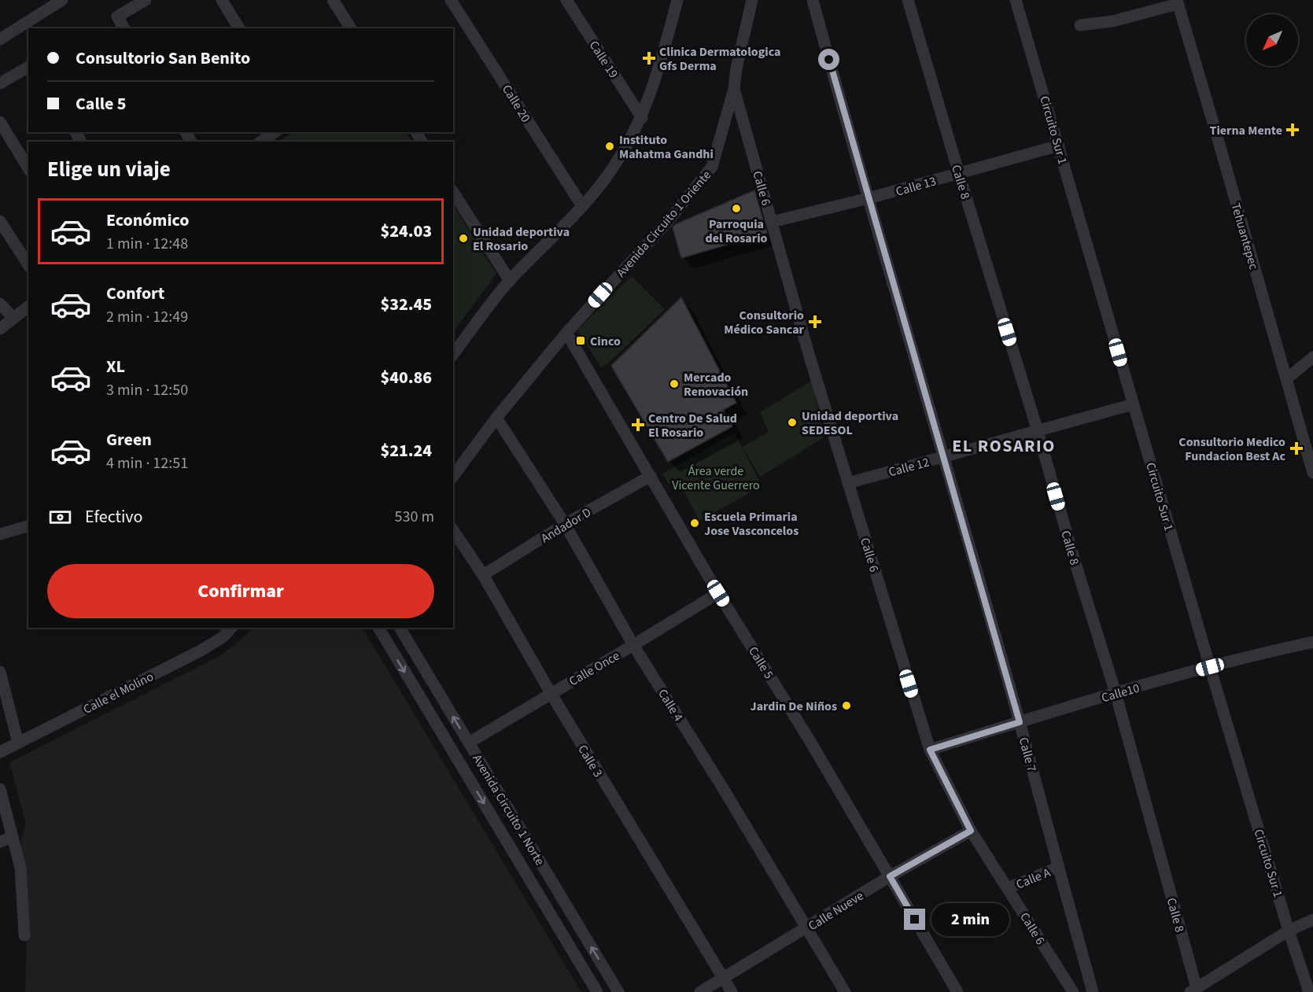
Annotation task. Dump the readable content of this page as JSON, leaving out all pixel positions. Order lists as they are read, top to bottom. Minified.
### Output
{"streets":{"street":["Calle 19","Calle 20","Circuito Sur 1","Calle 8","Calle 13","Calle 6","Avenida Circuito 1 Oriente","Tehuantepec","Calle 12","Andador D","Calle 5","Calle Once","Calle el Molino","Calle10","Calle 4","Calle 7","Calle 3","Avenida Circuito 1 Norte","Calle A","Calle Nueve"]},"crossings":[["Circuito Sur 1","Calle 13"],["Circuito Sur 1","Calle 12"],["Circuito Sur 1","Calle10"],["Calle 8","Calle 13"],["Calle 8","Calle 12"],["Calle 8","Calle10"],["Calle 13","Calle 6"],["Calle 13","Calle 7"],["Calle 6","Avenida Circuito 1 Oriente"],["Calle 6","Calle 12"],["Calle 6","Calle10"],["Calle 6","Calle A"],["Calle 6","Calle Nueve"],["Avenida Circuito 1 Oriente","Calle 5"],["Avenida Circuito 1 Oriente","Calle 4"],["Calle 12","Calle 7"],["Andador D","Calle 5"],["Andador D","Calle 4"],["Andador D","Calle 3"],["Calle 5","Calle Once"],["Calle 5","Calle Nueve"],["Calle Once","Calle 4"],["Calle Once","Calle 3"],["Calle Once","Avenida Circuito 1 Norte"],["Calle10","Calle 7"],["Calle 4","Calle Nueve"],["Calle 7","Calle A"],["Calle 3","Calle Nueve"]],"districts":["EL ROSARIO"],"parks":["Área verde Vicente Guerrero"],"places":{"health":["Clinica Dermatologica Gfs Derma","Tierna Mente","Consultorio Médico Sancar","Centro De Salud El Rosario","Consultorio Medico Fundacion Best Ac"],"other":["Instituto Mahatma Gandhi","Parroquia del Rosario","Unidad deportiva El Rosario","Mercado Renovación","Unidad deportiva SEDESOL","Escuela Primaria Jose Vasconcelos","Jardin De Niños"],"transit":["Cinco"]},"north":"bottom left","page":{"banner":["Consultorio San Benito","Calle 5"],"heading":"Elige un viaje","list":[{"name":"Económico","note":"1 min · 12:48","value":"$24.03"},{"name":"Confort","note":"2 min · 12:49","value":"$32.45"},{"name":"XL","note":"3 min · 12:50","value":"$40.86"},{"name":"Green","note":"4 min · 12:51","value":"$21.24"}],"pay":["Efectivo","530 m"],"buttons":"Confirmar","bubble":"2 min"}}
